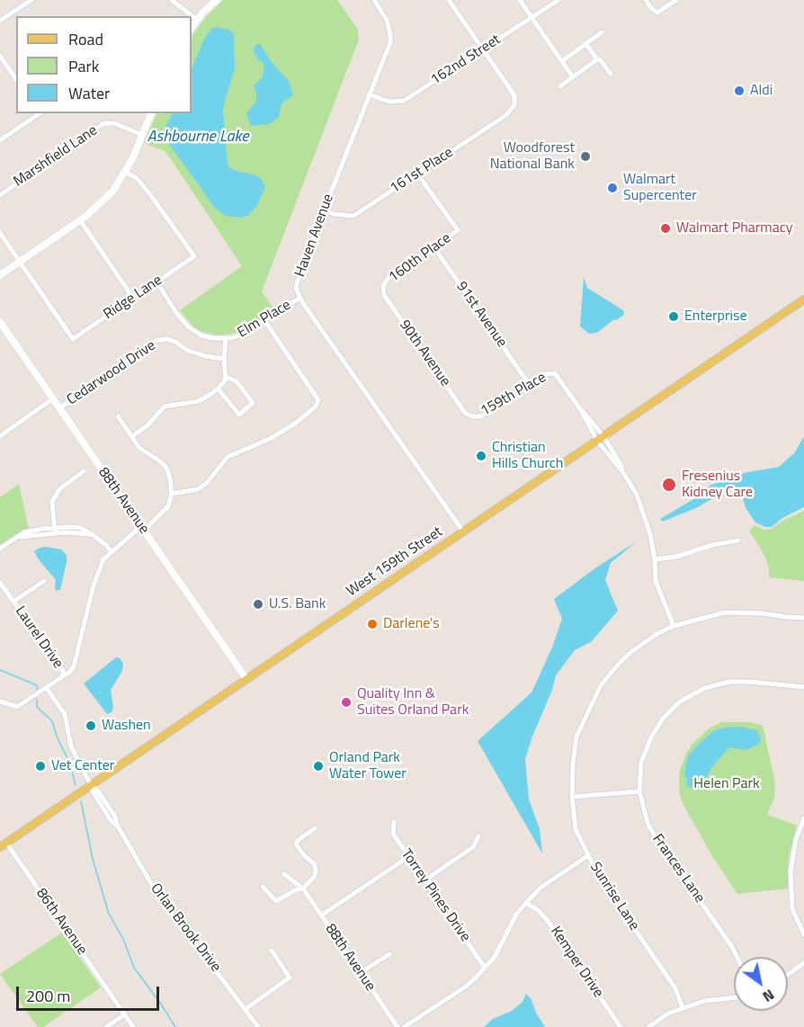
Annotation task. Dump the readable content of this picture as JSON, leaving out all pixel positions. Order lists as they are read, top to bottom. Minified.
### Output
{"streets":{"main road":["West 159th Street"],"street":["162nd Street","Marshfield Lane","161st Place","Haven Avenue","160th Place","Ridge Lane","91st Avenue","Elm Place","90th Avenue","Cedarwood Drive","159th Place","88th Avenue","Laurel Drive","Frances Lane","Torrey Pines Drive","Sunrise Lane","86th Avenue","Orlan Brook Drive","Kemper Drive"]},"crossings":[["162nd Street","161st Place"],["162nd Street","Haven Avenue"],["161st Place","Haven Avenue"],["161st Place","160th Place"],["Haven Avenue","Elm Place"],["Haven Avenue","West 159th Street"],["160th Place","91st Avenue"],["160th Place","90th Avenue"],["Ridge Lane","Elm Place"],["91st Avenue","159th Place"],["90th Avenue","159th Place"],["Cedarwood Drive","88th Avenue"],["159th Place","West 159th Street"],["88th Avenue","West 159th Street"],["West 159th Street","86th Avenue"],["West 159th Street","Orlan Brook Drive"],["Laurel Drive","Orlan Brook Drive"]],"water":["Ashbourne Lake"],"parks":["Helen Park"],"places":["Aldi","Woodforest National Bank","Walmart Supercenter","Walmart Pharmacy","Enterprise","Christian Hills Church","Fresenius Kidney Care","U.S. Bank","Darlene's","Quality Inn & Suites Orland Park","Washen","Vet Center","Orland Park Water Tower"],"legend":["Road","Park","Water"],"scale_bar":"200 m","north":"bottom right"}
